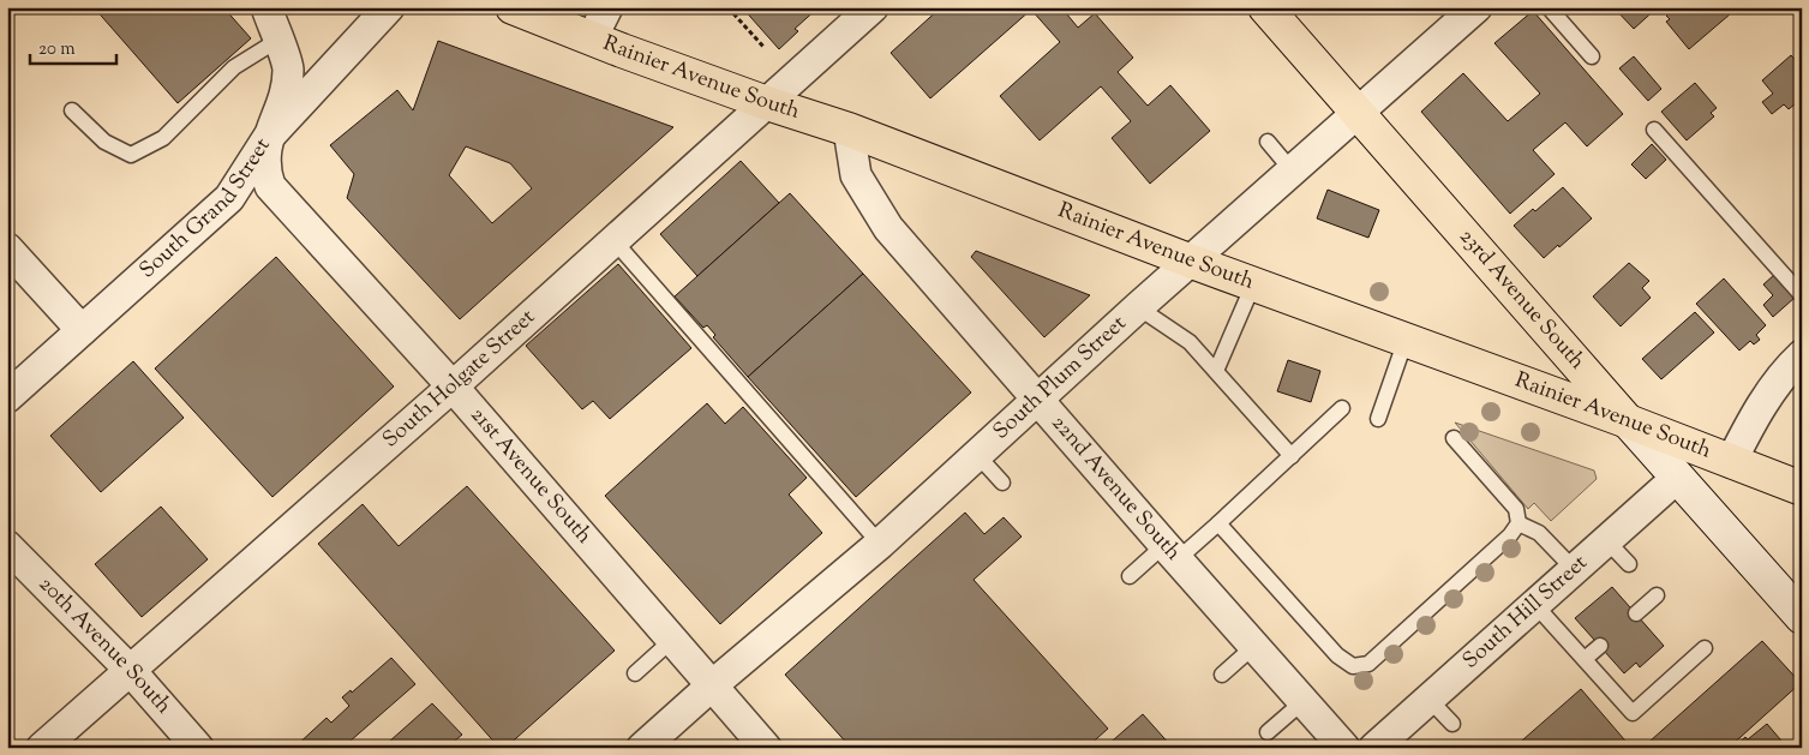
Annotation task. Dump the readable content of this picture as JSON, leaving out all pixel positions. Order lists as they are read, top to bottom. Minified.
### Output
{"streets":{"main road":["Rainier Avenue South","23rd Avenue South"],"street":["South Grand Street","South Plum Street","South Holgate Street","21st Avenue South","22nd Avenue South","South Hill Street","20th Avenue South"]},"crossings":[["Rainier Avenue South","23rd Avenue South"],["Rainier Avenue South","South Plum Street"],["Rainier Avenue South","South Holgate Street"],["Rainier Avenue South","22nd Avenue South"],["South Grand Street","21st Avenue South"],["23rd Avenue South","South Plum Street"],["23rd Avenue South","South Hill Street"],["South Plum Street","21st Avenue South"],["South Plum Street","22nd Avenue South"],["South Holgate Street","21st Avenue South"],["South Holgate Street","20th Avenue South"]],"scale_bar":"20 m"}
